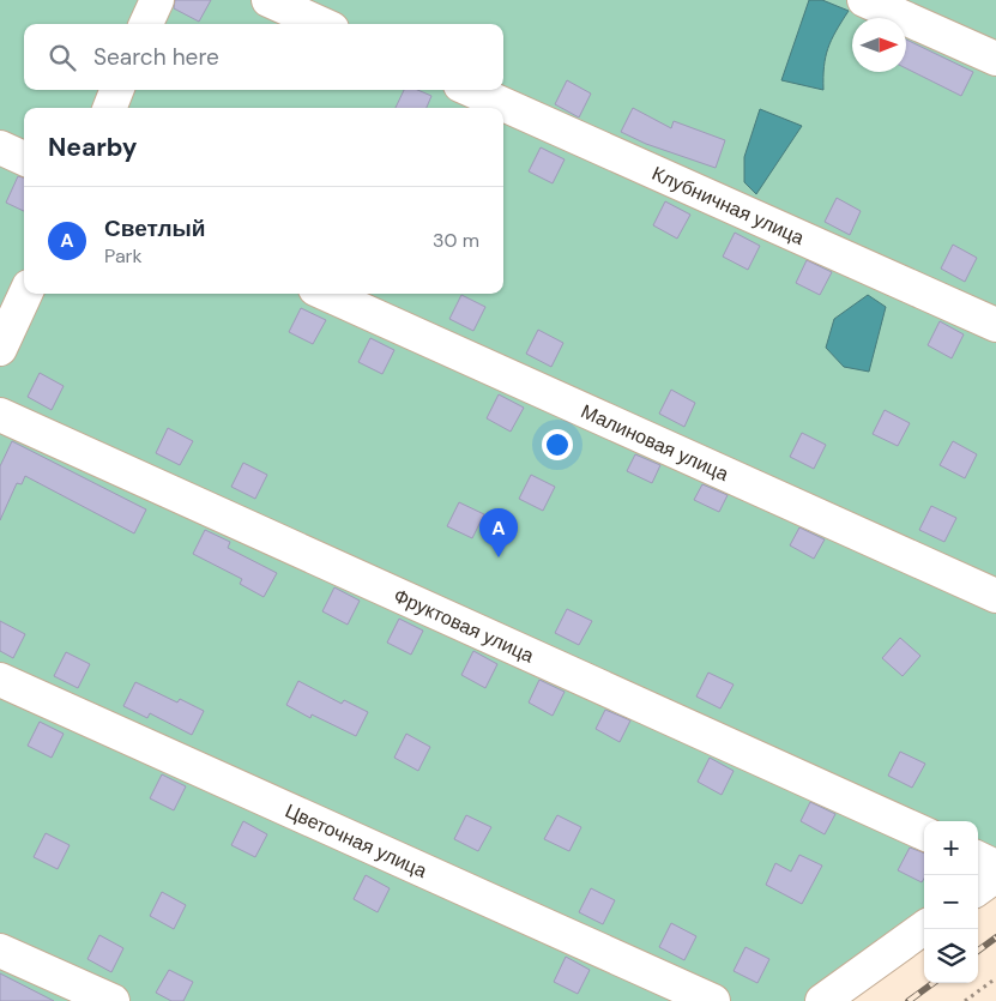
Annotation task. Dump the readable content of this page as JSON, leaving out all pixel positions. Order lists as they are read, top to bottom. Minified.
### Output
{"streets":{"street":["Клубничная улица","Малиновая улица","Фруктовая улица","Цветочная улица"]},"north":"right","page":{"search":"Search here","heading":"Nearby","list":[{"mark":"A","name":"Светлый","note":"Park","value":"30 m"}],"pins":"A","map_buttons":["+","−"]}}
